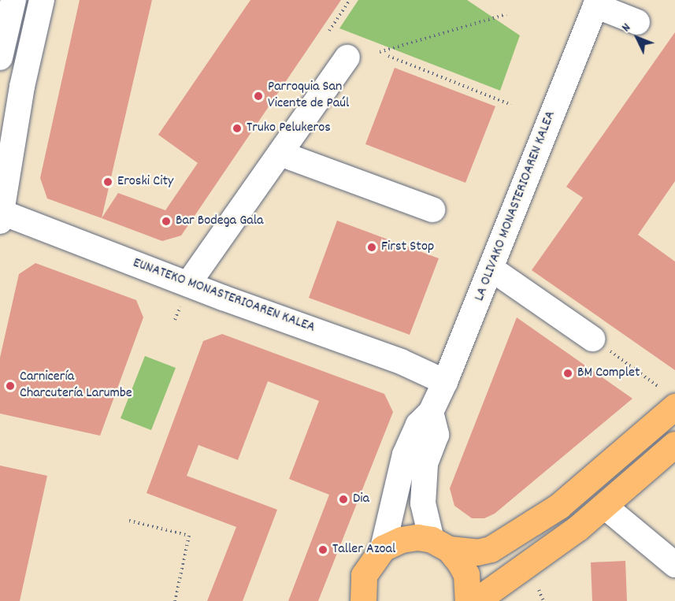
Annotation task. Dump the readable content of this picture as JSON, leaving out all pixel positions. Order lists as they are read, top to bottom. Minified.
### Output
{"streets":{"street":["LA OLIVAKO MONASTERIOAREN KALEA","EUNATEKO MONASTERIOAREN KALEA"]},"crossings":[["LA OLIVAKO MONASTERIOAREN KALEA","EUNATEKO MONASTERIOAREN KALEA"]],"places":["Parroquia San Vicente de Paúl","Truko Pelukeros","Eroski City","Bar Bodega Gala","First Stop","BM Complet","Carnicería Charcutería Larumbe","Dia","Taller Azoal"],"north":"top left"}
